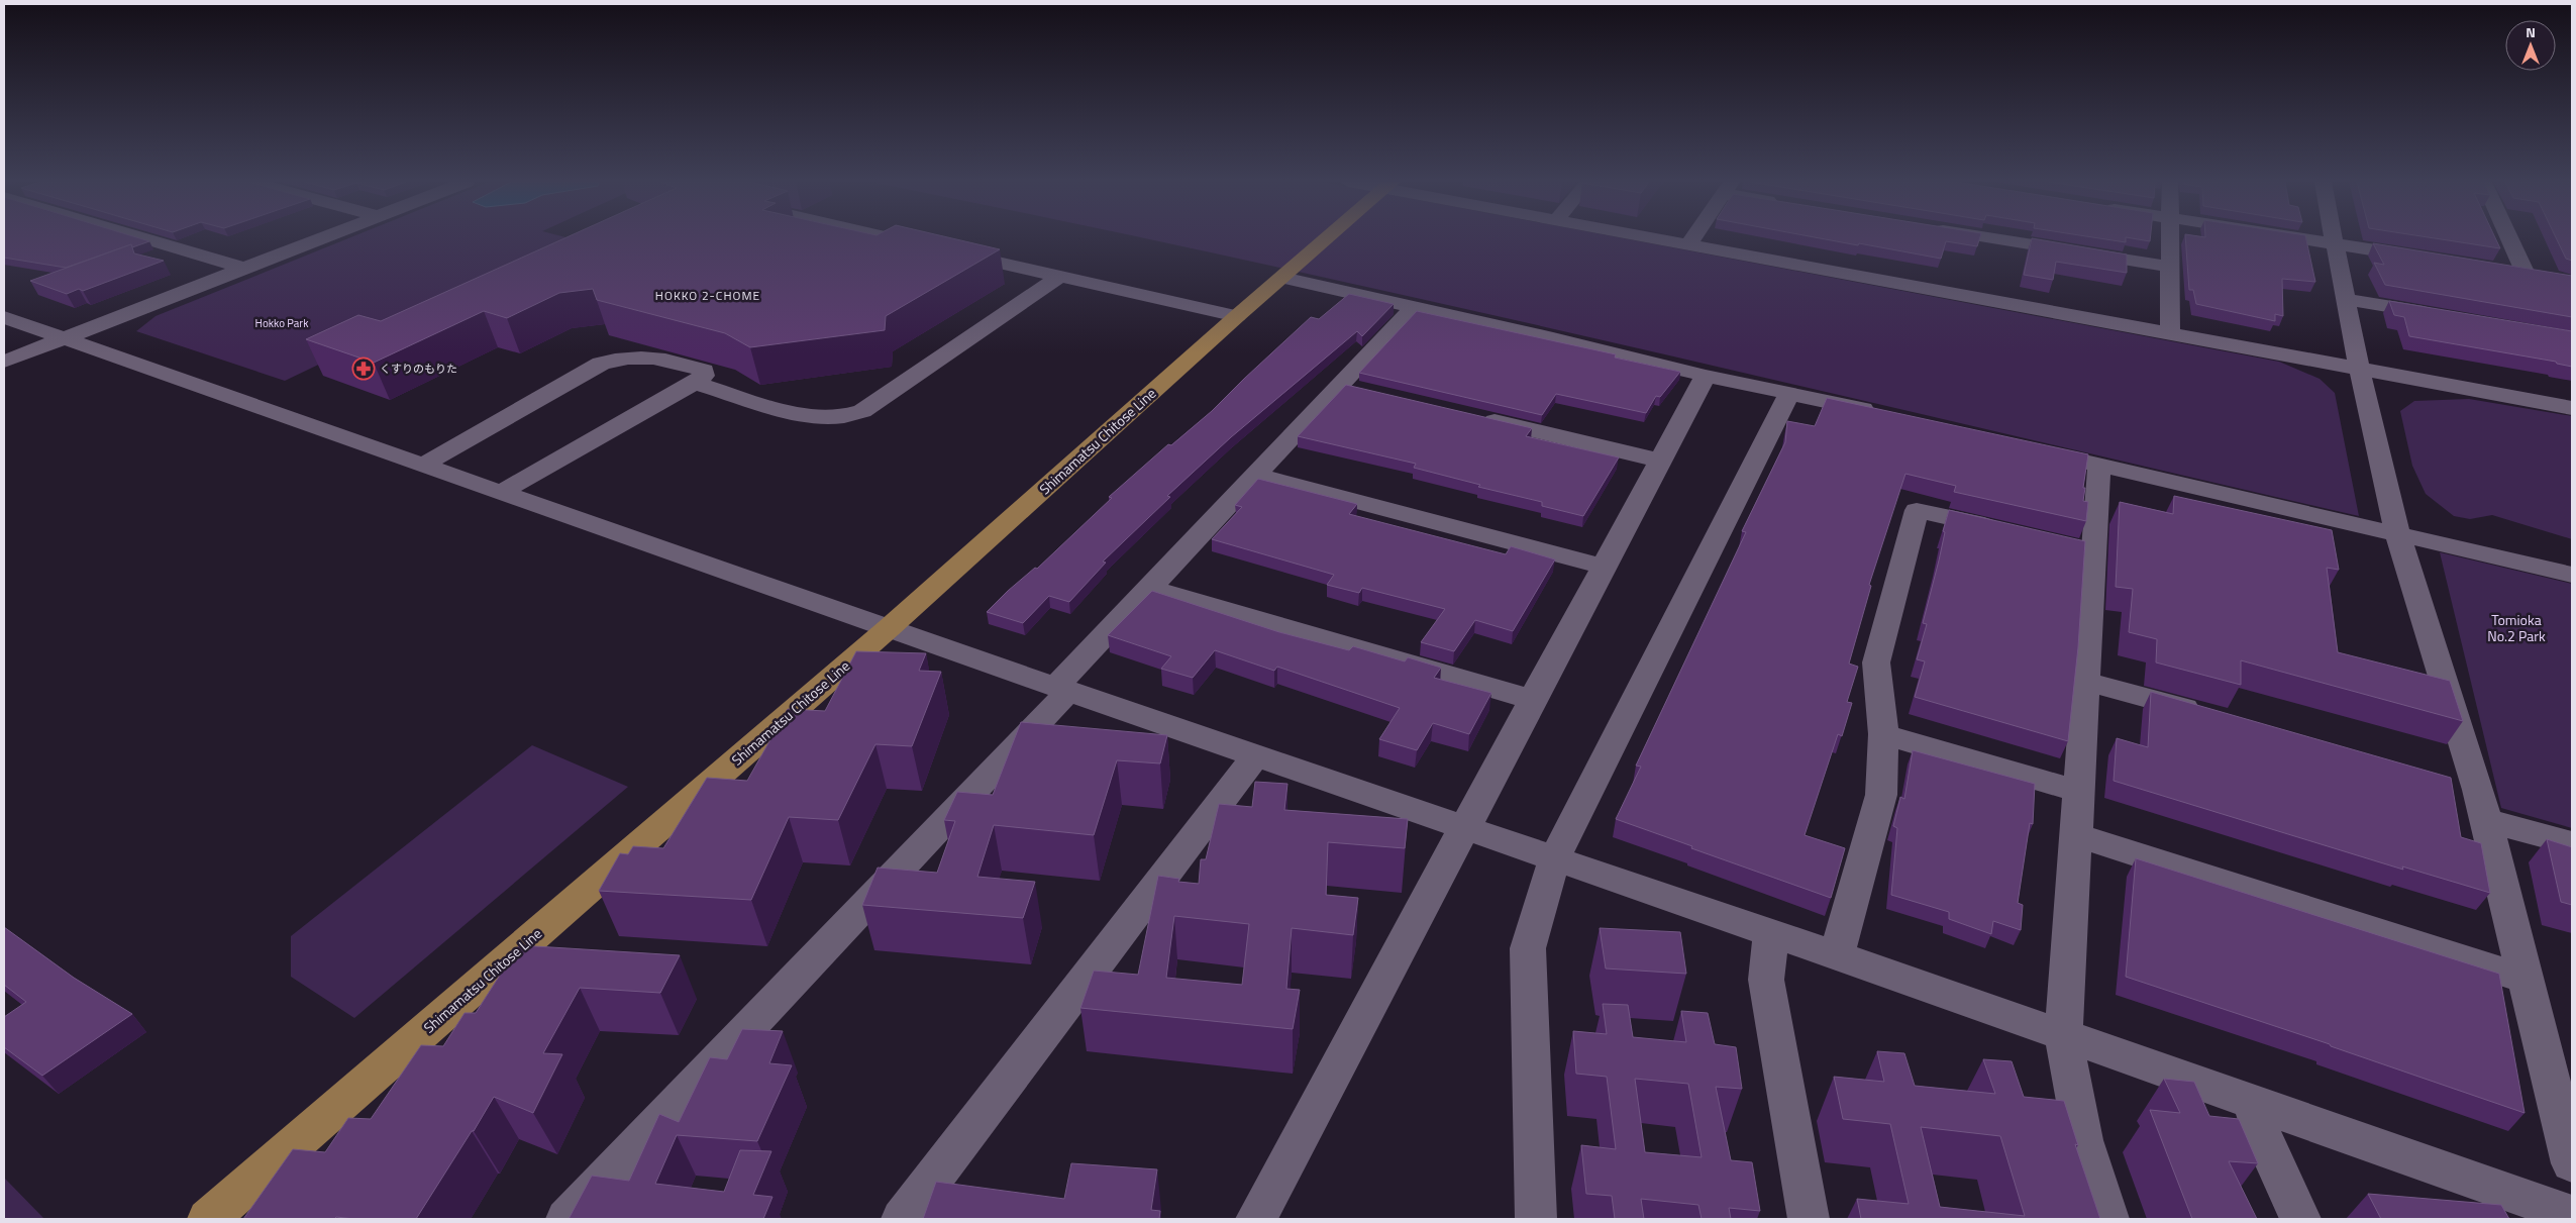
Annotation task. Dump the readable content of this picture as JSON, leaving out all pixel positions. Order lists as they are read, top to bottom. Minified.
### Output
{"streets":{"main road":["Shimamatsu Chitose Line"]},"districts":["HOKKO 2-CHOME"],"parks":["Hokko Park","Tomioka No.2 Park"],"places":{"pharmacy":["くすりのもりた"]},"north":"top"}
